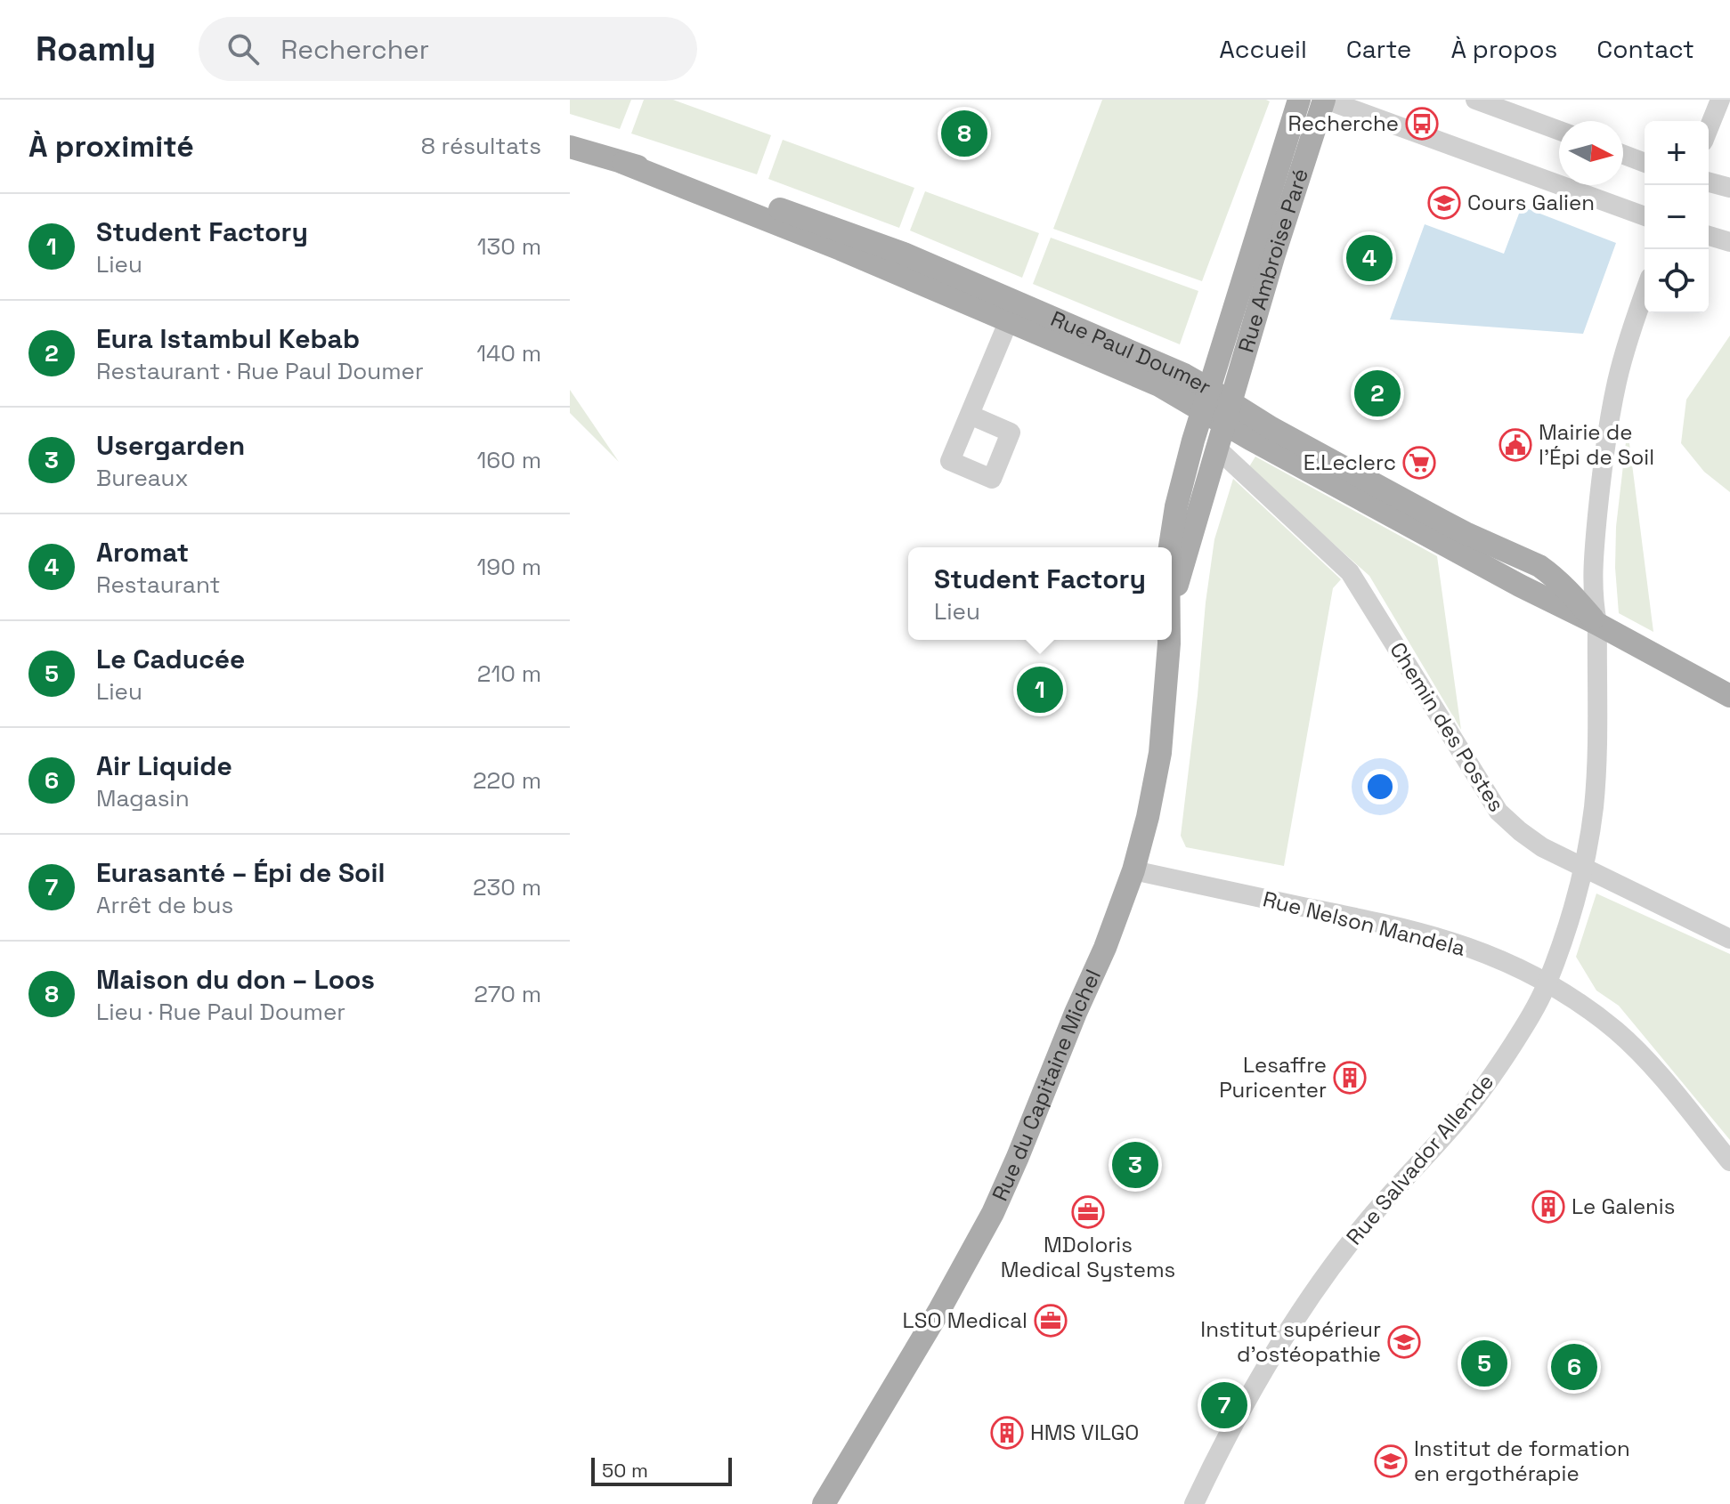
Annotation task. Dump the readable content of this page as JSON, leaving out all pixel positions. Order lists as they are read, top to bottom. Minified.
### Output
{"streets":{"main road":["Rue Ambroise Paré","Rue Paul Doumer","Rue du Capitaine Michel"],"street":["Chemin des Postes","Rue Nelson Mandela","Rue Salvador Allende"]},"crossings":[["Rue Ambroise Paré","Rue Paul Doumer"],["Rue Ambroise Paré","Rue du Capitaine Michel"],["Rue Paul Doumer","Rue du Capitaine Michel"],["Rue Paul Doumer","Rue Salvador Allende"],["Chemin des Postes","Rue du Capitaine Michel"],["Chemin des Postes","Rue Salvador Allende"],["Rue Nelson Mandela","Rue du Capitaine Michel"],["Rue Nelson Mandela","Rue Salvador Allende"]],"places":{"bus stop":["Recherche"],"school or university":["Cours Galien","Institut supérieur d'ostéopathie","Institut de formation en ergothérapie"],"public building":["Mairie de l'Épi de Soil"],"supermarket":["E.Leclerc"],"building":["Lesaffre Puricenter","Le Galenis","HMS VILGO"],"office":["MDoloris Medical Systems","LSO Medical"]},"scale_bar":"50 m","north":"right","page":{"header":"Roamly","search":"Rechercher","nav":["Accueil","Carte","À propos","Contact"],"heading":["À proximité","8 résultats"],"pins":["8","4","2","1","3","5","6","7"],"map_buttons":["+","−"],"list":[{"mark":"1","name":"Student Factory","note":"Lieu","value":"130 m"},{"mark":"2","name":"Eura Istambul Kebab","note":"Restaurant · Rue Paul Doumer","value":"140 m"},{"mark":"3","name":"Usergarden","note":"Bureaux","value":"160 m"},{"mark":"4","name":"Aromat","note":"Restaurant","value":"190 m"},{"mark":"5","name":"Le Caducée","note":"Lieu","value":"210 m"},{"mark":"6","name":"Air Liquide","note":"Magasin","value":"220 m"},{"mark":"7","name":"Eurasanté – Épi de Soil","note":"Arrêt de bus","value":"230 m"},{"mark":"8","name":"Maison du don – Loos","note":"Lieu · Rue Paul Doumer","value":"270 m"}],"popup":["Student Factory","Lieu"],"scale":"50 m"}}
